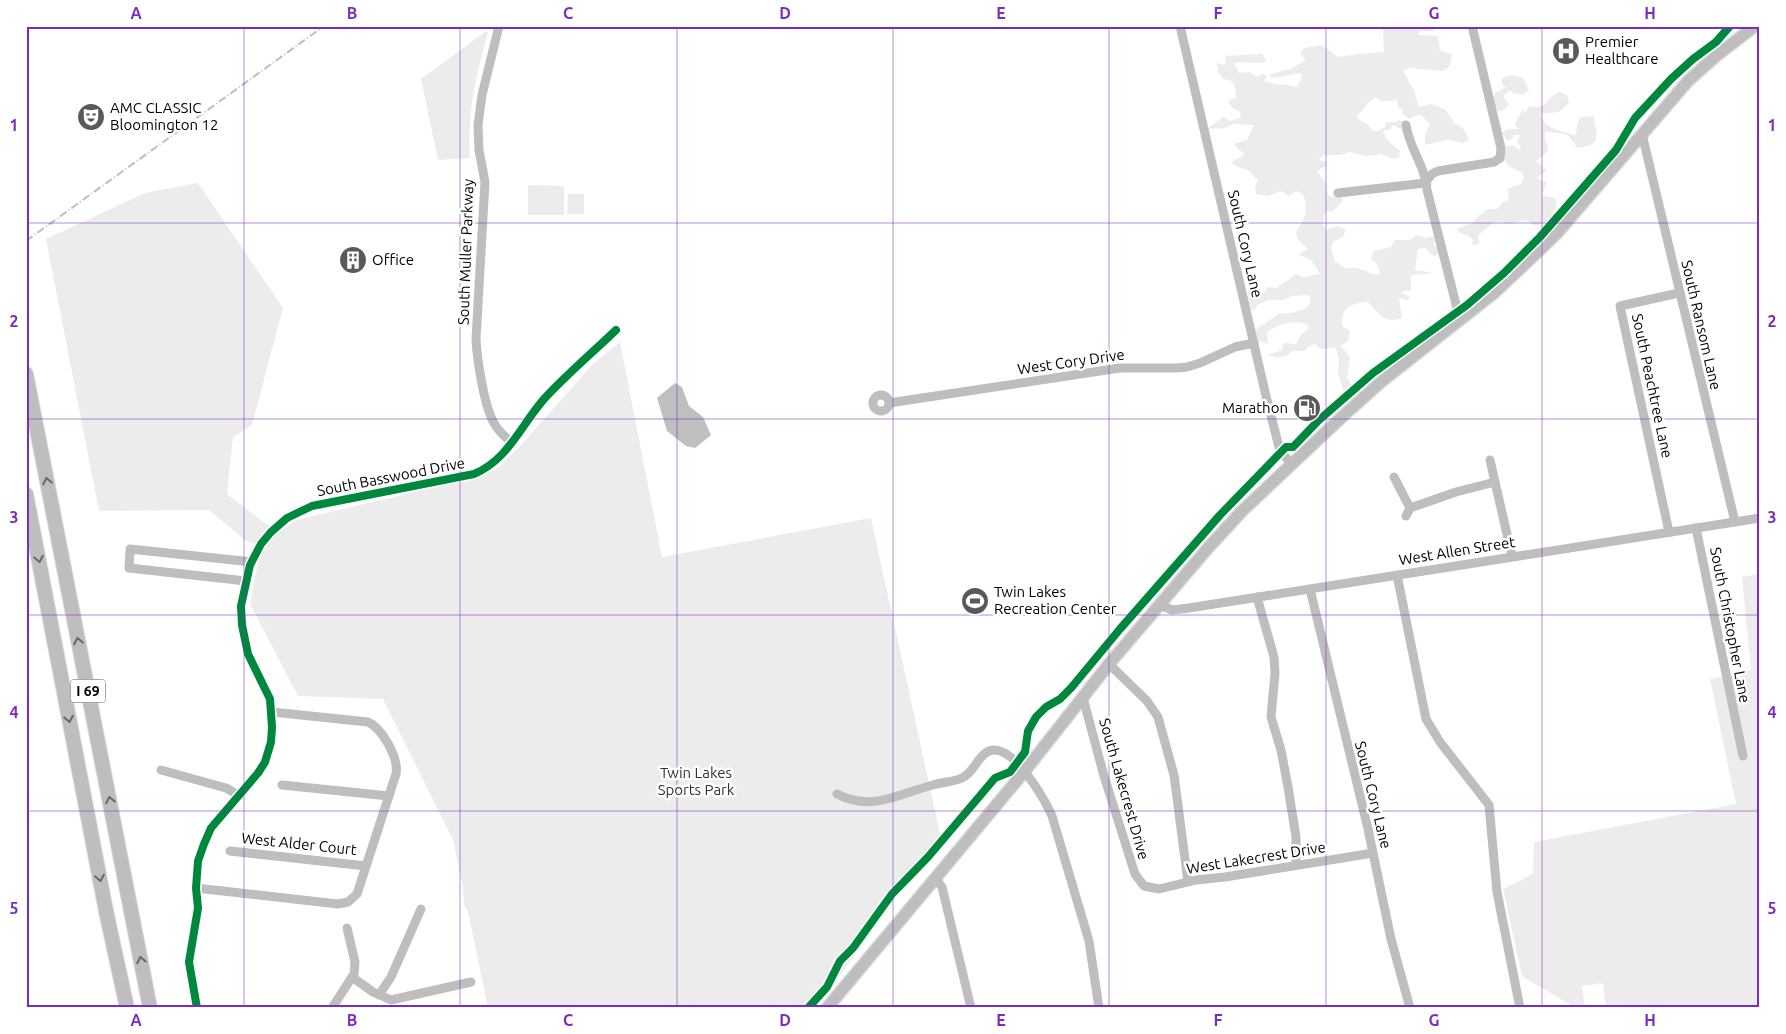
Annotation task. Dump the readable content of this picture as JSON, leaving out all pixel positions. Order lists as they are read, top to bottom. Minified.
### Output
{"streets":{"highway":["I 69"],"street":["South Cory Lane","South Muller Parkway","South Ransom Lane","West Cory Drive","South Peachtree Lane","South Basswood Drive","West Allen Street","South Christopher Lane","South Lakecrest Drive","West Alder Court","West Lakecrest Drive"]},"crossings":[["South Cory Lane","West Cory Drive"],["South Cory Lane","West Allen Street"],["South Cory Lane","West Lakecrest Drive"],["South Muller Parkway","South Basswood Drive"],["South Ransom Lane","South Peachtree Lane"],["South Ransom Lane","West Allen Street"],["South Peachtree Lane","West Allen Street"],["West Allen Street","South Christopher Lane"],["South Lakecrest Drive","West Lakecrest Drive"]],"parks":["Twin Lakes Sports Park"],"places":{"hospital":["Premier Healthcare"],"theatre":["AMC CLASSIC Bloomington 12"],"building":["Office"],"fuel station":["Marathon"],"sports":["Twin Lakes Recreation Center"]},"grid":{"columns":["A","B","C","D","E","F","G","H"],"rows":["1","2","3","4","5"]}}
